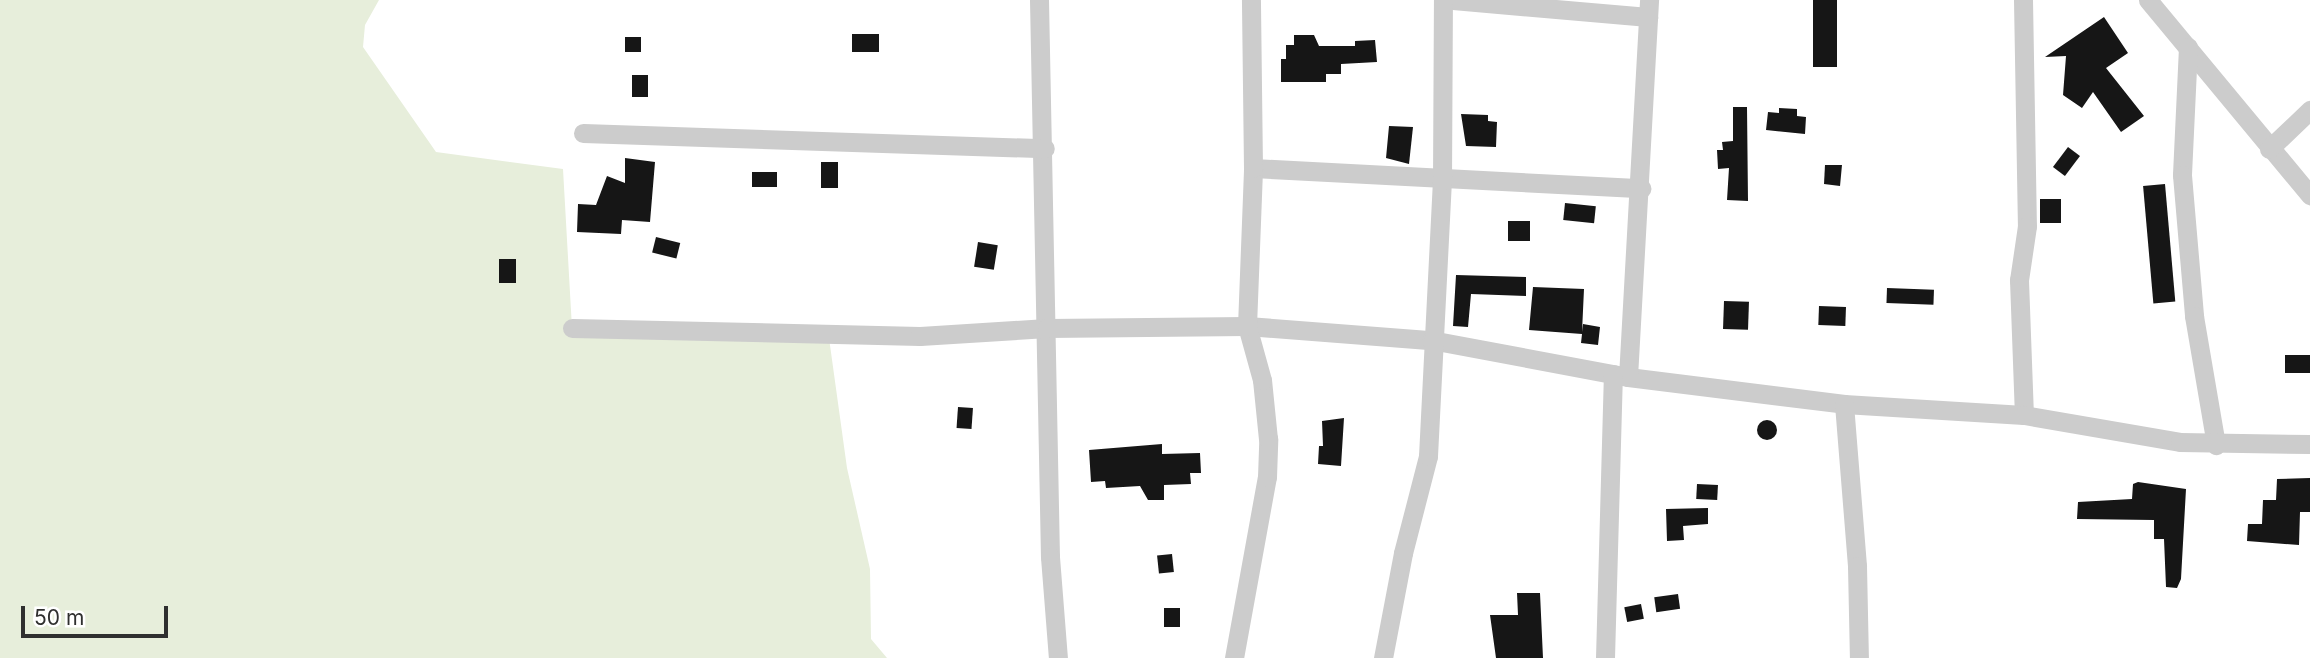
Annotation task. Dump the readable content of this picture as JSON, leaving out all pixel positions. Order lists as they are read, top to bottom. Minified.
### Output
{"scale_bar":"50 m"}
